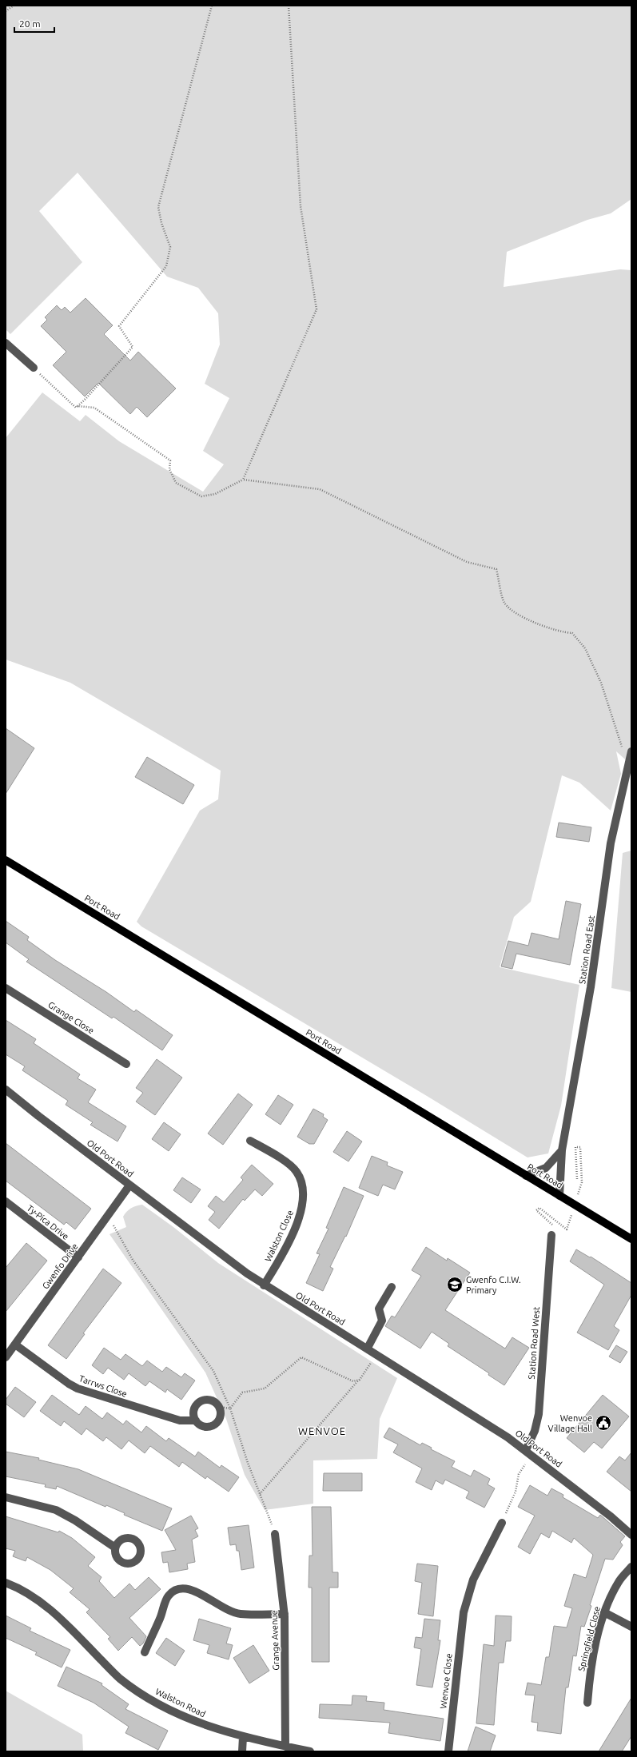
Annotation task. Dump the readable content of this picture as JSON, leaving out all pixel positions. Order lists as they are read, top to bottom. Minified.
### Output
{"streets":{"main road":["Port Road"],"street":["Station Road East","Grange Close","Old Port Road","Ty-Pica Drive","Walston Close","Gwenfo Drive","Station Road West","Tarrws Close","Springfield Close","Grange Avenue","Wenvoe Close","Walston Road"]},"crossings":[["Port Road","Station Road East"],["Old Port Road","Walston Close"],["Old Port Road","Gwenfo Drive"],["Old Port Road","Station Road West"],["Ty-Pica Drive","Gwenfo Drive"],["Gwenfo Drive","Tarrws Close"],["Grange Avenue","Walston Road"]],"districts":["WENVOE"],"places":{"school or university":["Gwenfo C.I.W. Primary"],"public building":["Wenvoe Village Hall"]},"scale_bar":"20 m"}
